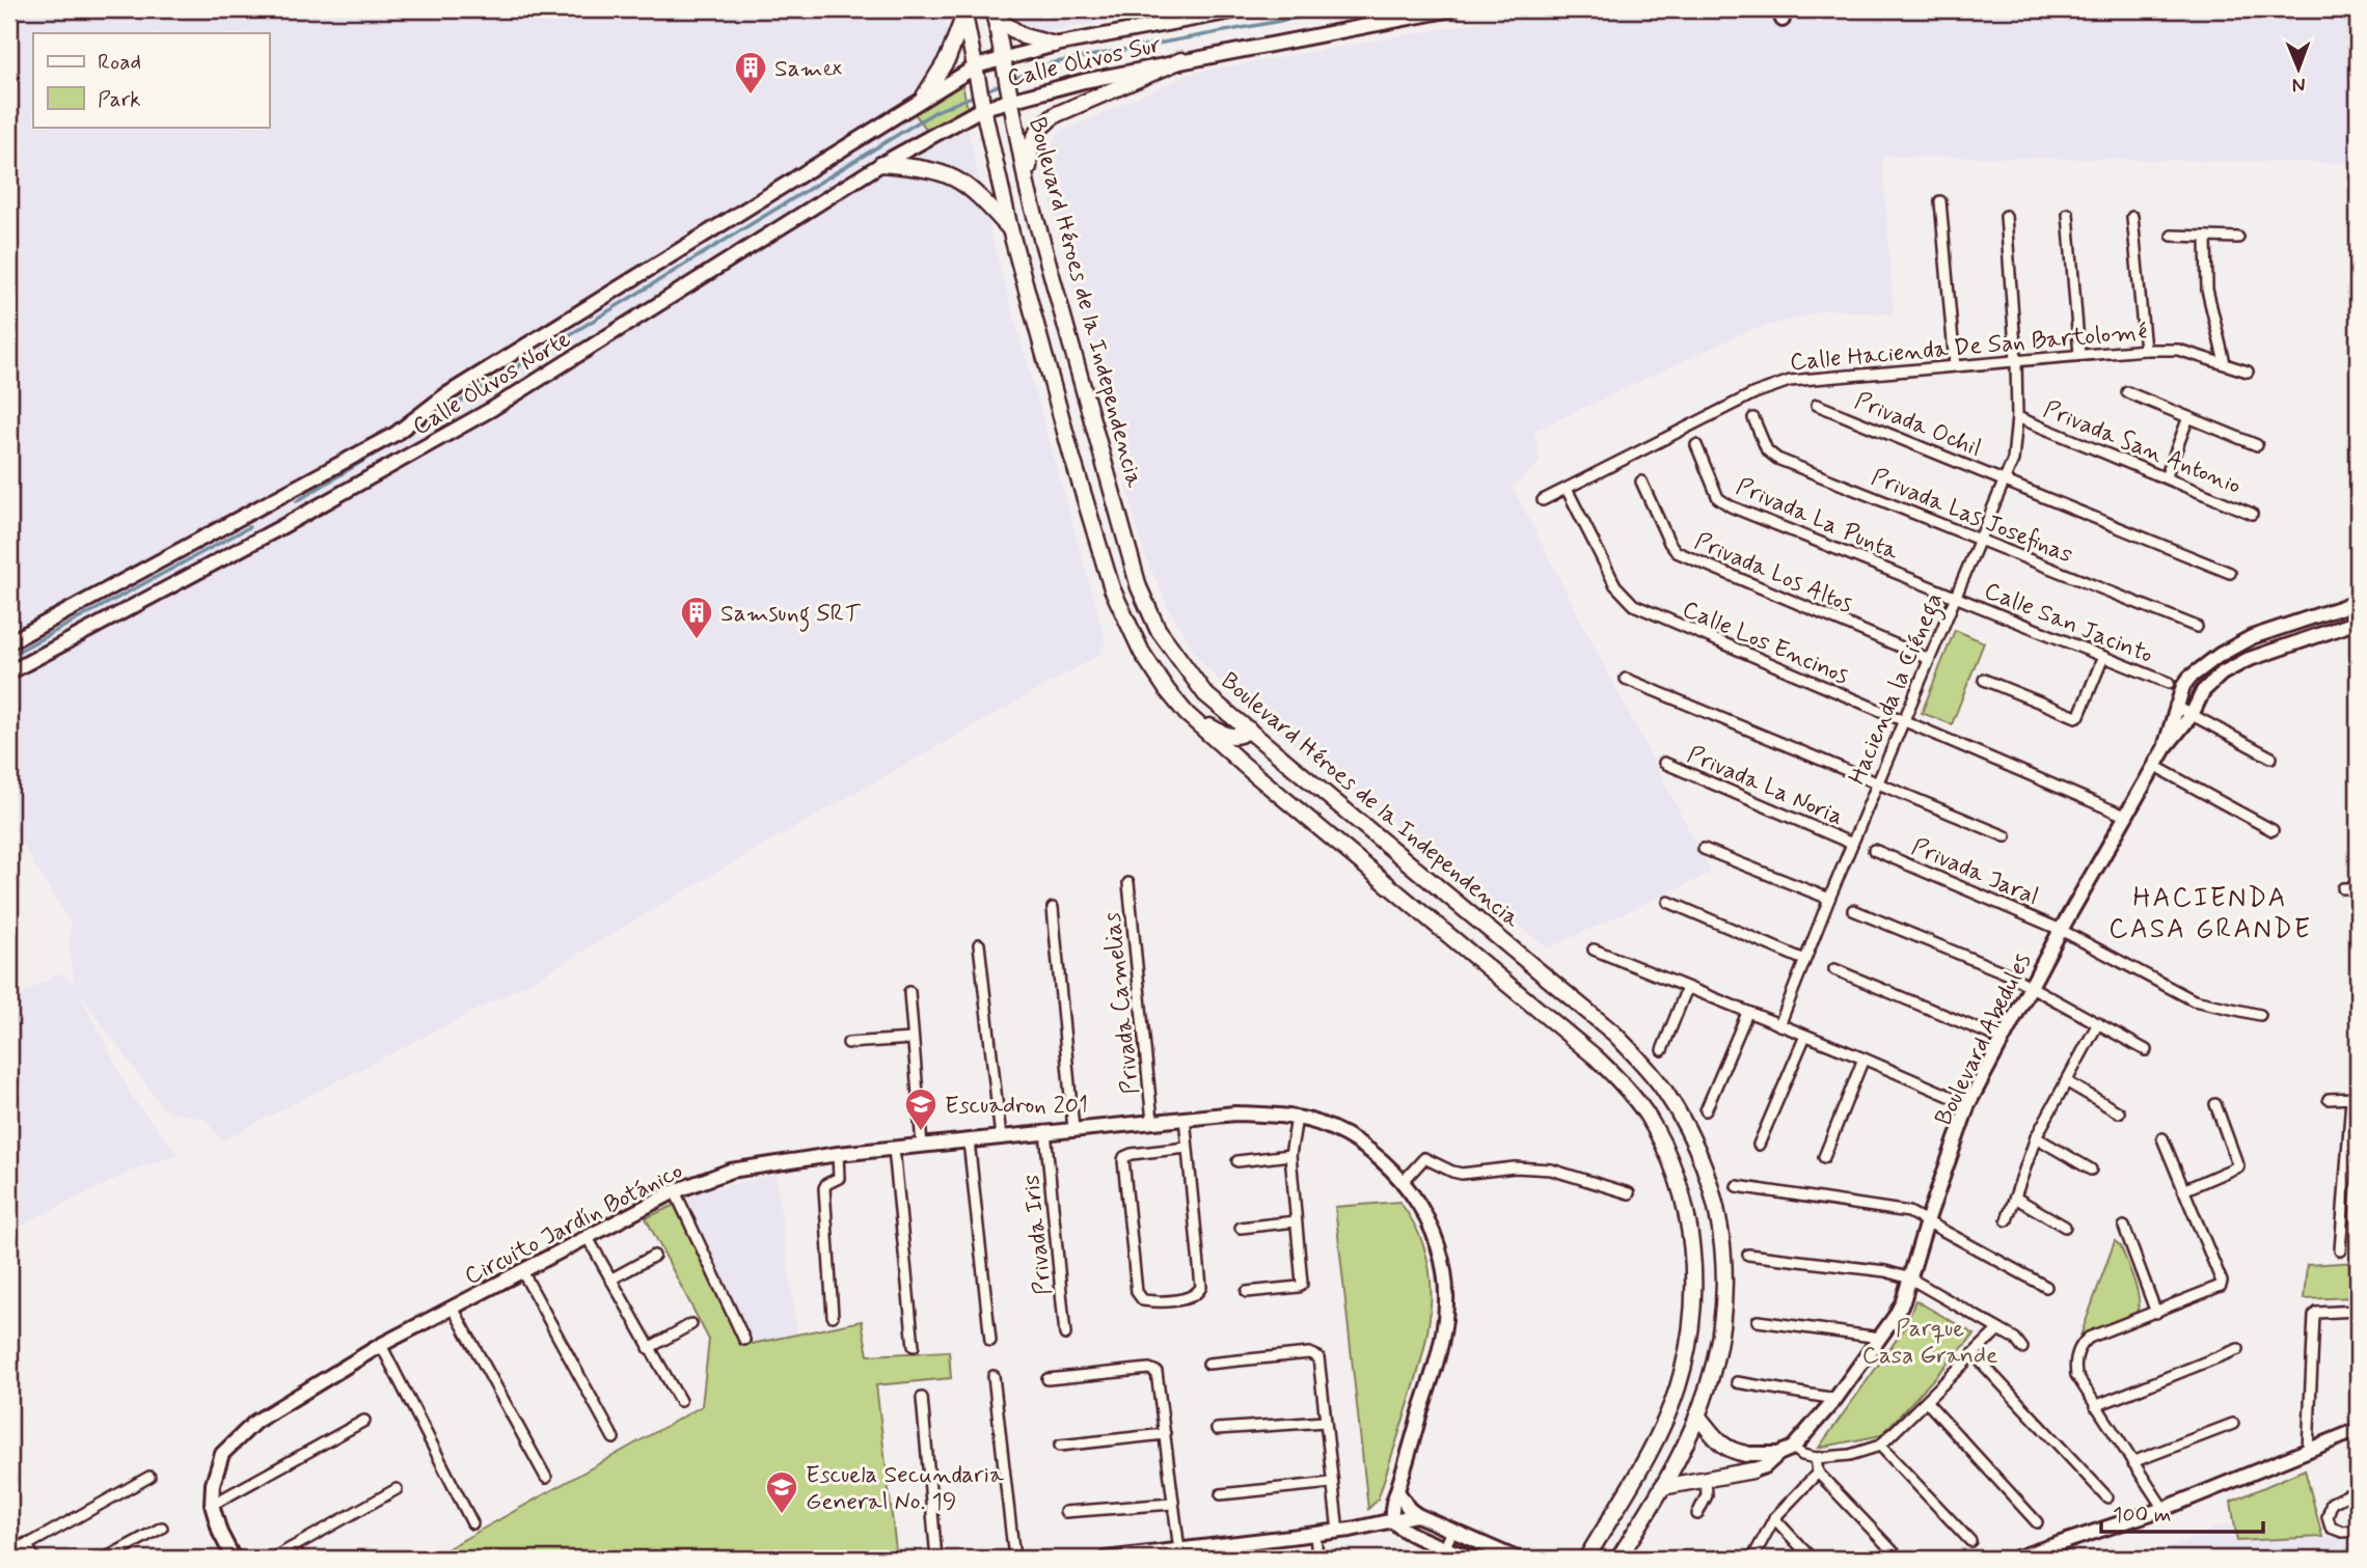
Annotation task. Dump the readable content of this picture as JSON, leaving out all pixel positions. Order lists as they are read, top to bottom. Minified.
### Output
{"streets":{"main road":["Boulevard Héroes de la Independencia"],"street":["Calle Olivos Sur","Calle Hacienda De San Bartolomé","Calle Olivos Norte","Privada Ochil","Privada San Antonio","Privada Las Josefinas","Privada La Punta","Privada Los Altos","Calle San Jacinto","Calle Los Encinos","Hacienda la Ciénega","Privada La Noria","Privada Jaral","Privada Camelias","Boulevard Abedules","Circuito Jardín Botánico","Privada Iris"]},"crossings":[["Calle Olivos Sur","Boulevard Héroes de la Independencia"],["Calle Olivos Sur","Calle Olivos Norte"],["Calle Hacienda De San Bartolomé","Calle Los Encinos"],["Calle Hacienda De San Bartolomé","Hacienda la Ciénega"],["Privada Ochil","Hacienda la Ciénega"],["Privada San Antonio","Hacienda la Ciénega"],["Privada Las Josefinas","Hacienda la Ciénega"],["Privada La Punta","Calle San Jacinto"],["Privada La Punta","Hacienda la Ciénega"],["Privada Los Altos","Hacienda la Ciénega"],["Calle San Jacinto","Hacienda la Ciénega"],["Calle Los Encinos","Hacienda la Ciénega"],["Calle Los Encinos","Boulevard Abedules"],["Hacienda la Ciénega","Privada La Noria"],["Privada Jaral","Boulevard Abedules"],["Privada Camelias","Circuito Jardín Botánico"],["Circuito Jardín Botánico","Privada Iris"]],"districts":["HACIENDA CASA GRANDE"],"parks":["Parque Casa Grande"],"places":{"building":["Samex","Samsung SRT"],"school or university":["Escuadron 201","Escuela Secundaria General No. 19"]},"legend":["Road","Park"],"scale_bar":"100 m","north":"bottom"}
